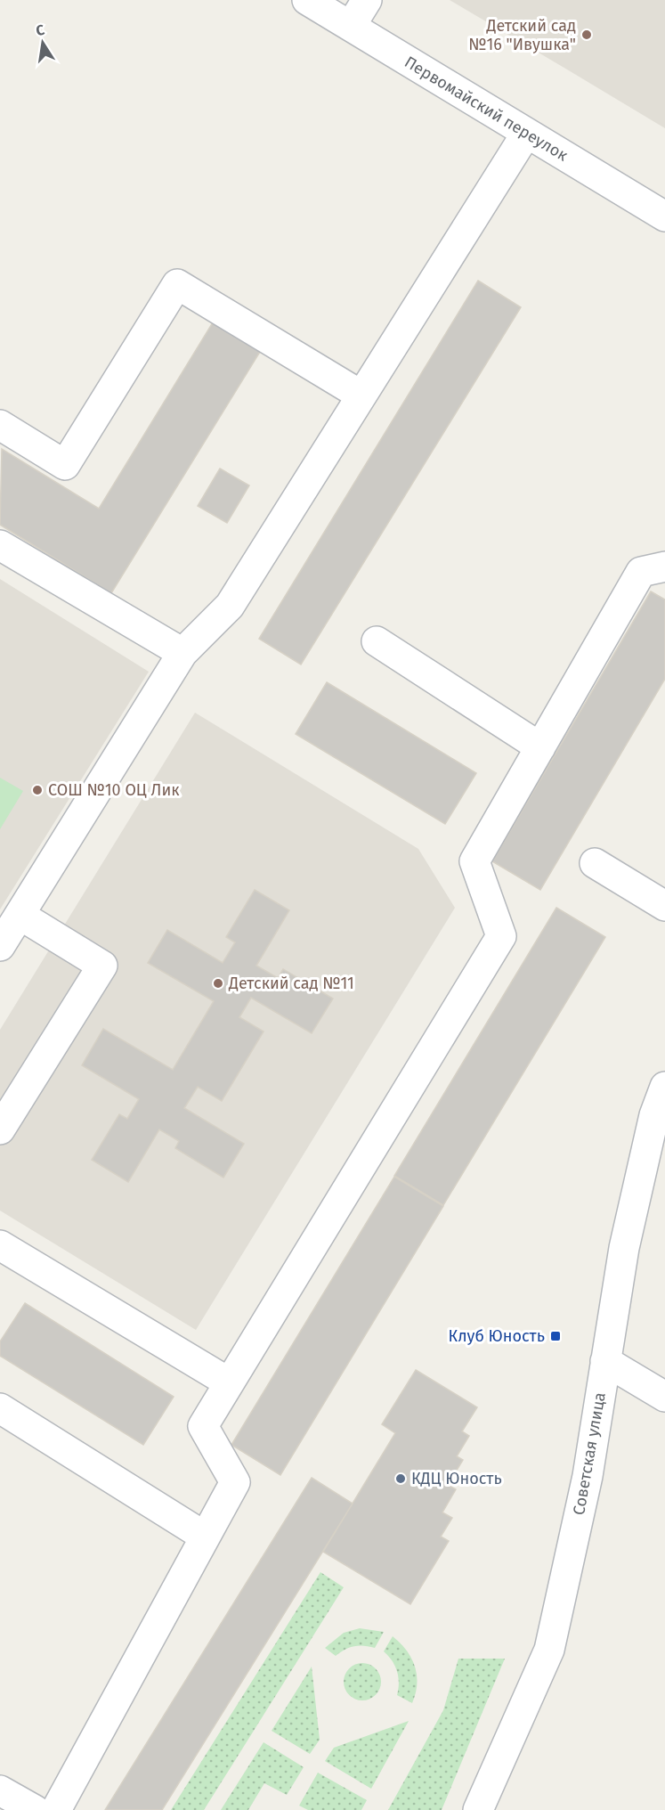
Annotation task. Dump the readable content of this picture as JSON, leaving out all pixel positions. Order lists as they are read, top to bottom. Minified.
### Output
{"streets":{"street":["Первомайский переулок","Советская улица"]},"places":{"other":["Детский сад №16 \"Ивушка\"","СОШ №10 ОЦ Лик","Детский сад №11","КДЦ Юность"],"transit":["Клуб Юность"]},"north":"top"}
